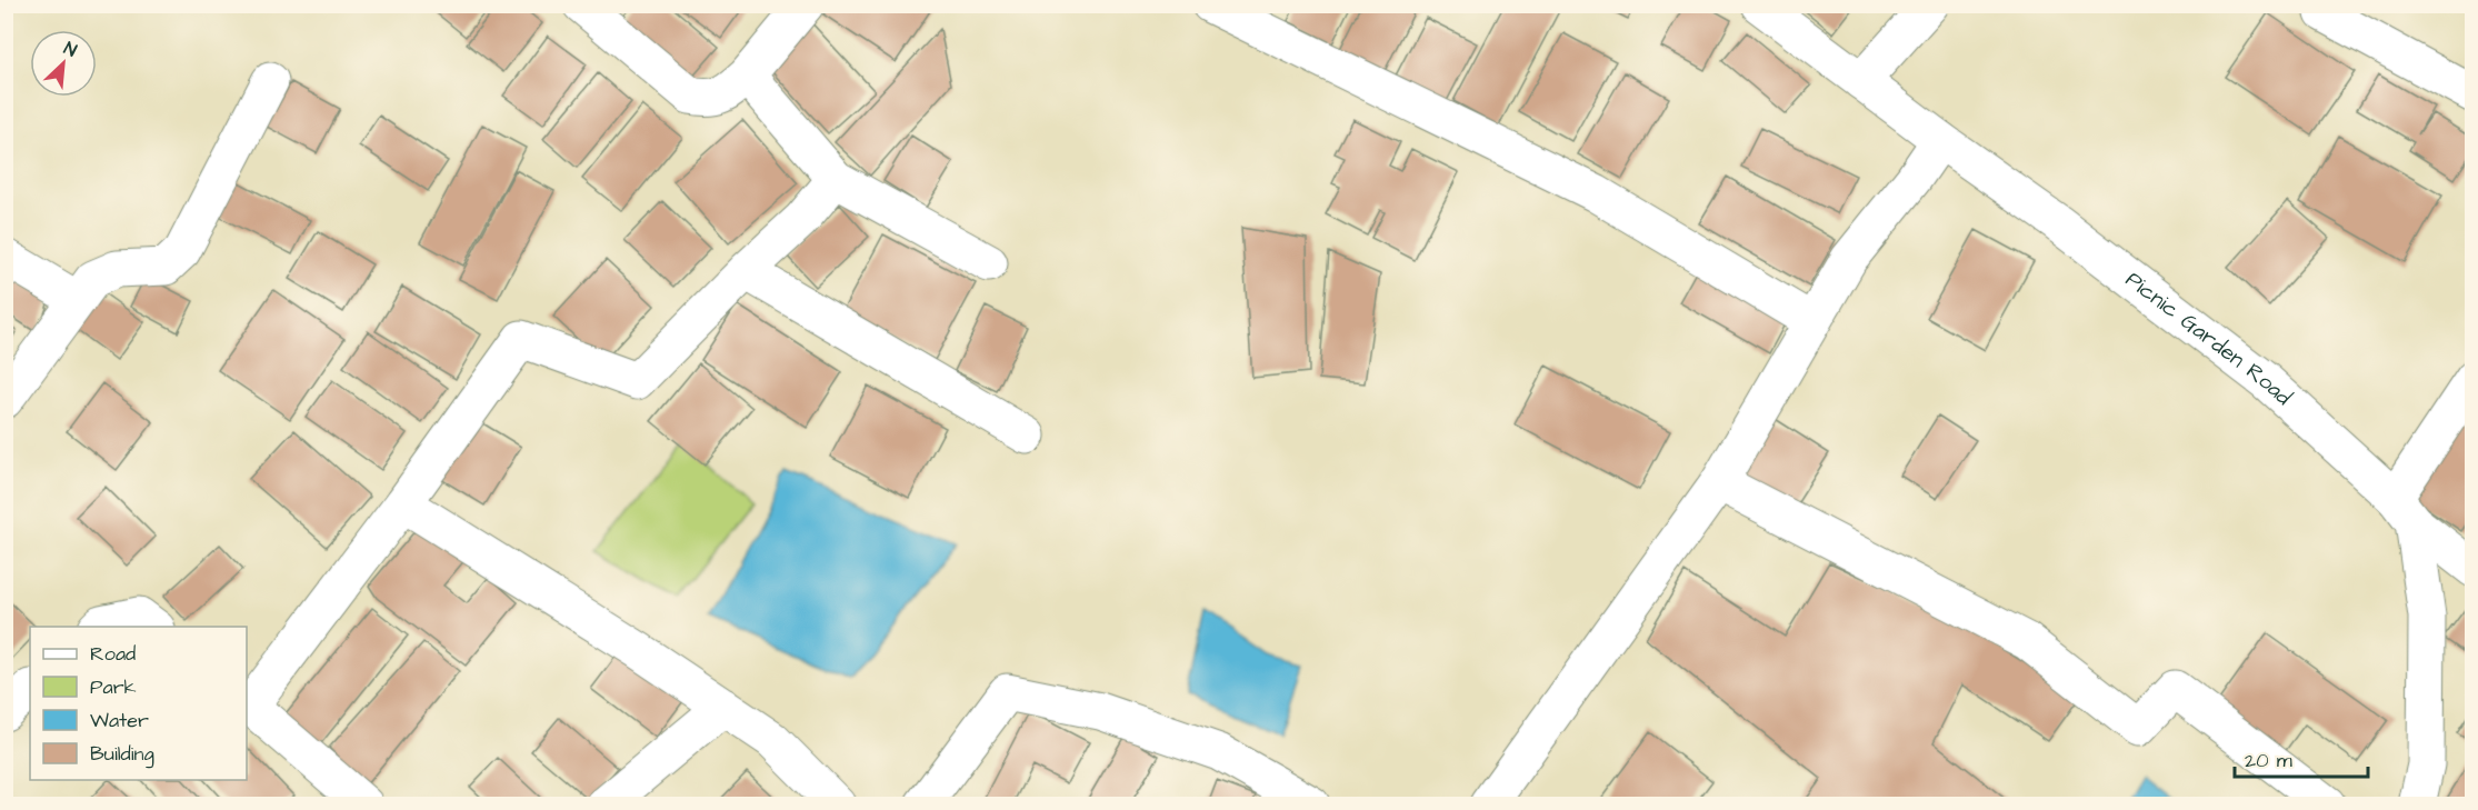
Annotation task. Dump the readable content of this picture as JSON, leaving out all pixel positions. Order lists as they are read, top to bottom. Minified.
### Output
{"streets":{"street":["Picnic Garden Road"]},"legend":["Road","Park","Water","Building"],"scale_bar":"20 m","north":"top right"}
